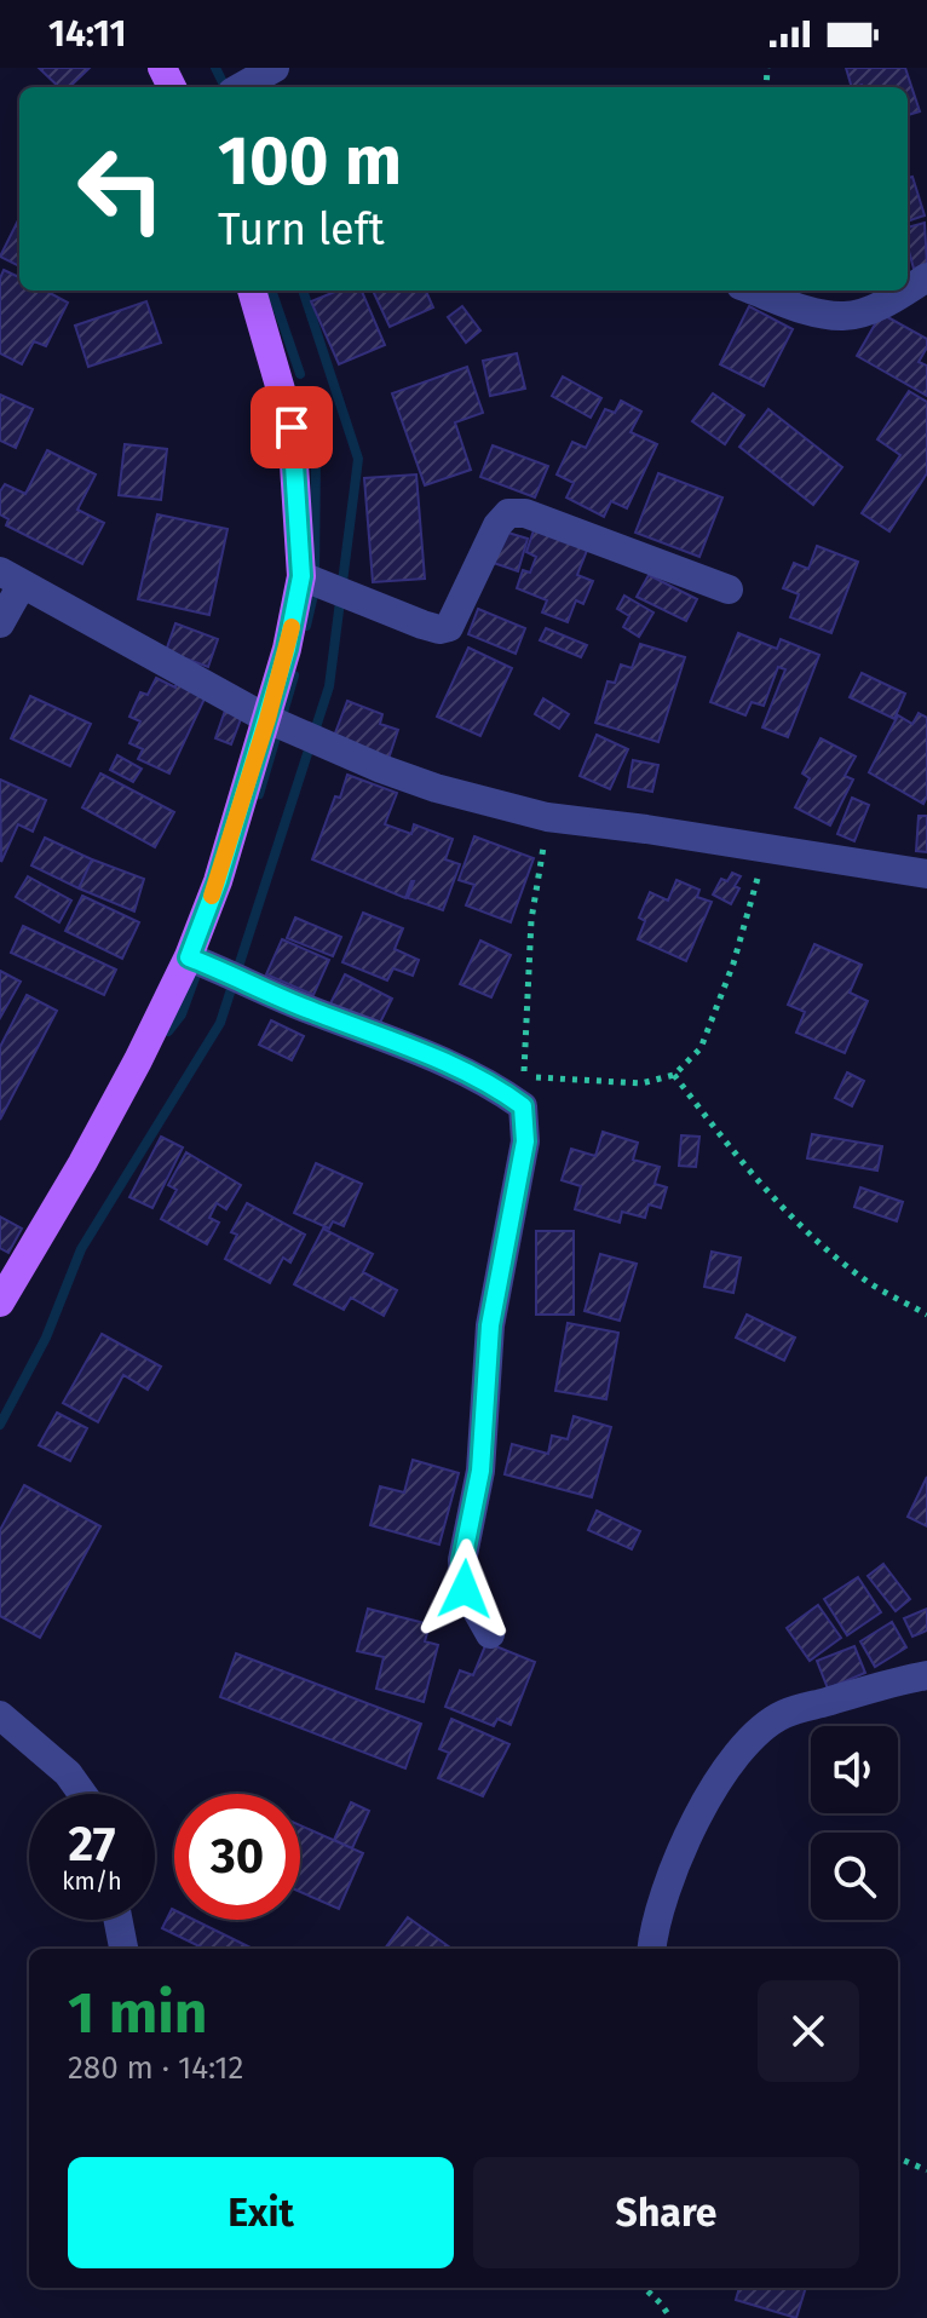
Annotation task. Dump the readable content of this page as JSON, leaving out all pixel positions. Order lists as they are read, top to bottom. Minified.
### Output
{"page":{"status":"14:11","turn":["100 m","Turn left"],"speed":"27 km/h","limit":"30","heading":["1 min","280 m · 14:12"],"buttons":["Exit","Share"]}}
